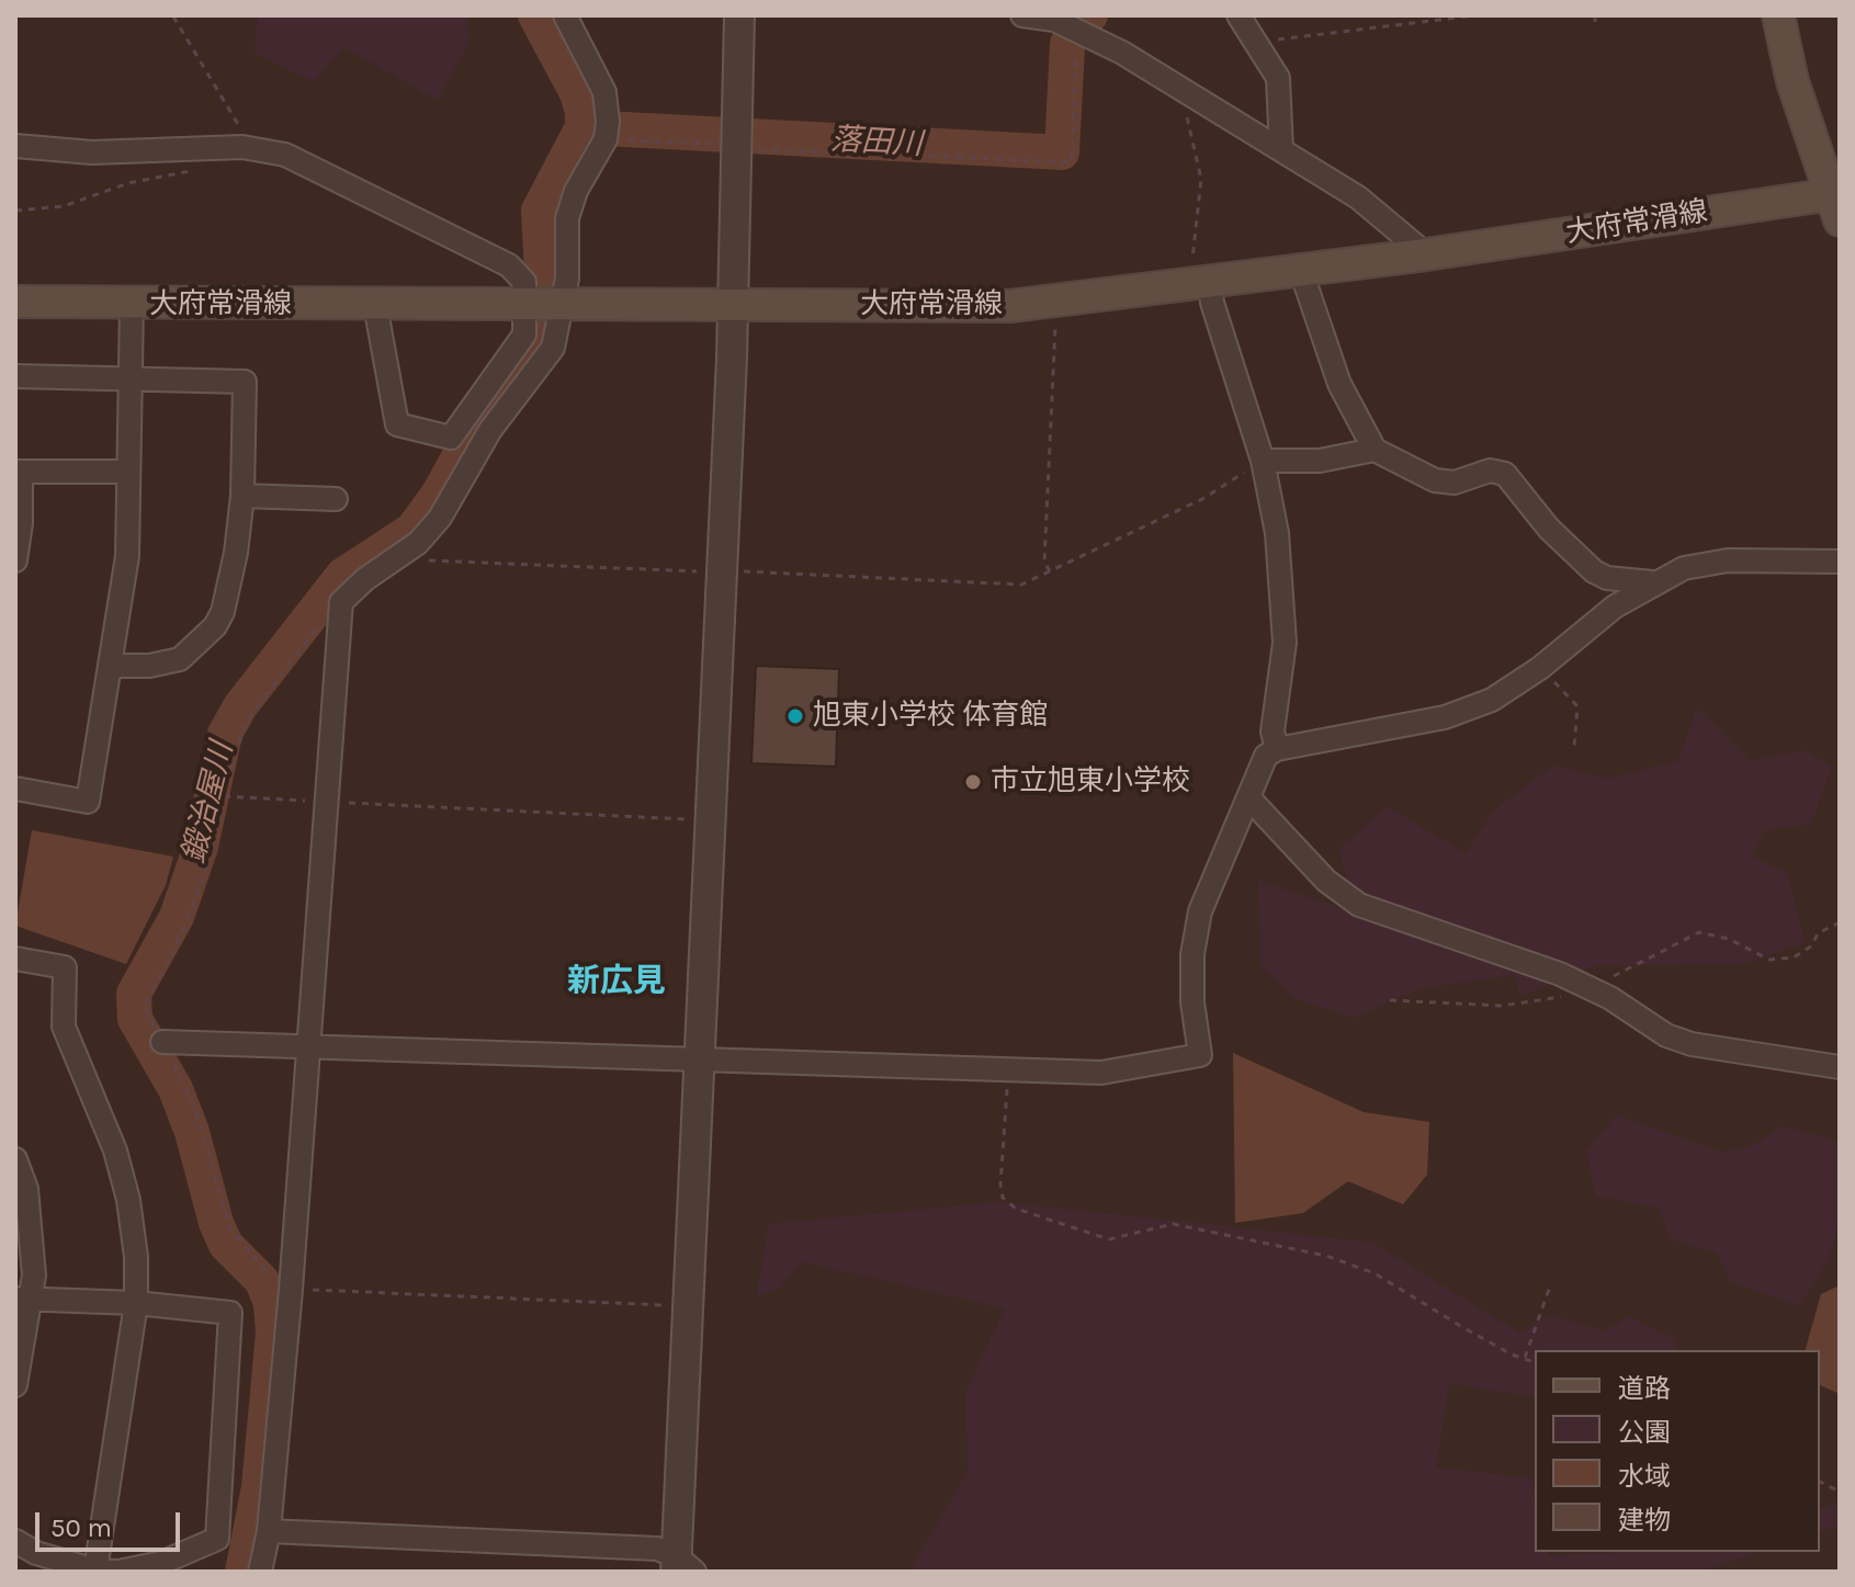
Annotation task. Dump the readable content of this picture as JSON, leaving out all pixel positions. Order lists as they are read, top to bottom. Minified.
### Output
{"streets":{"main road":["大府常滑線"]},"districts":["新広見"],"water":["落田川","鍛治屋川"],"places":["旭東小学校 体育館","市立旭東小学校"],"legend":["道路","公園","水域","建物"],"scale_bar":"50 m"}
